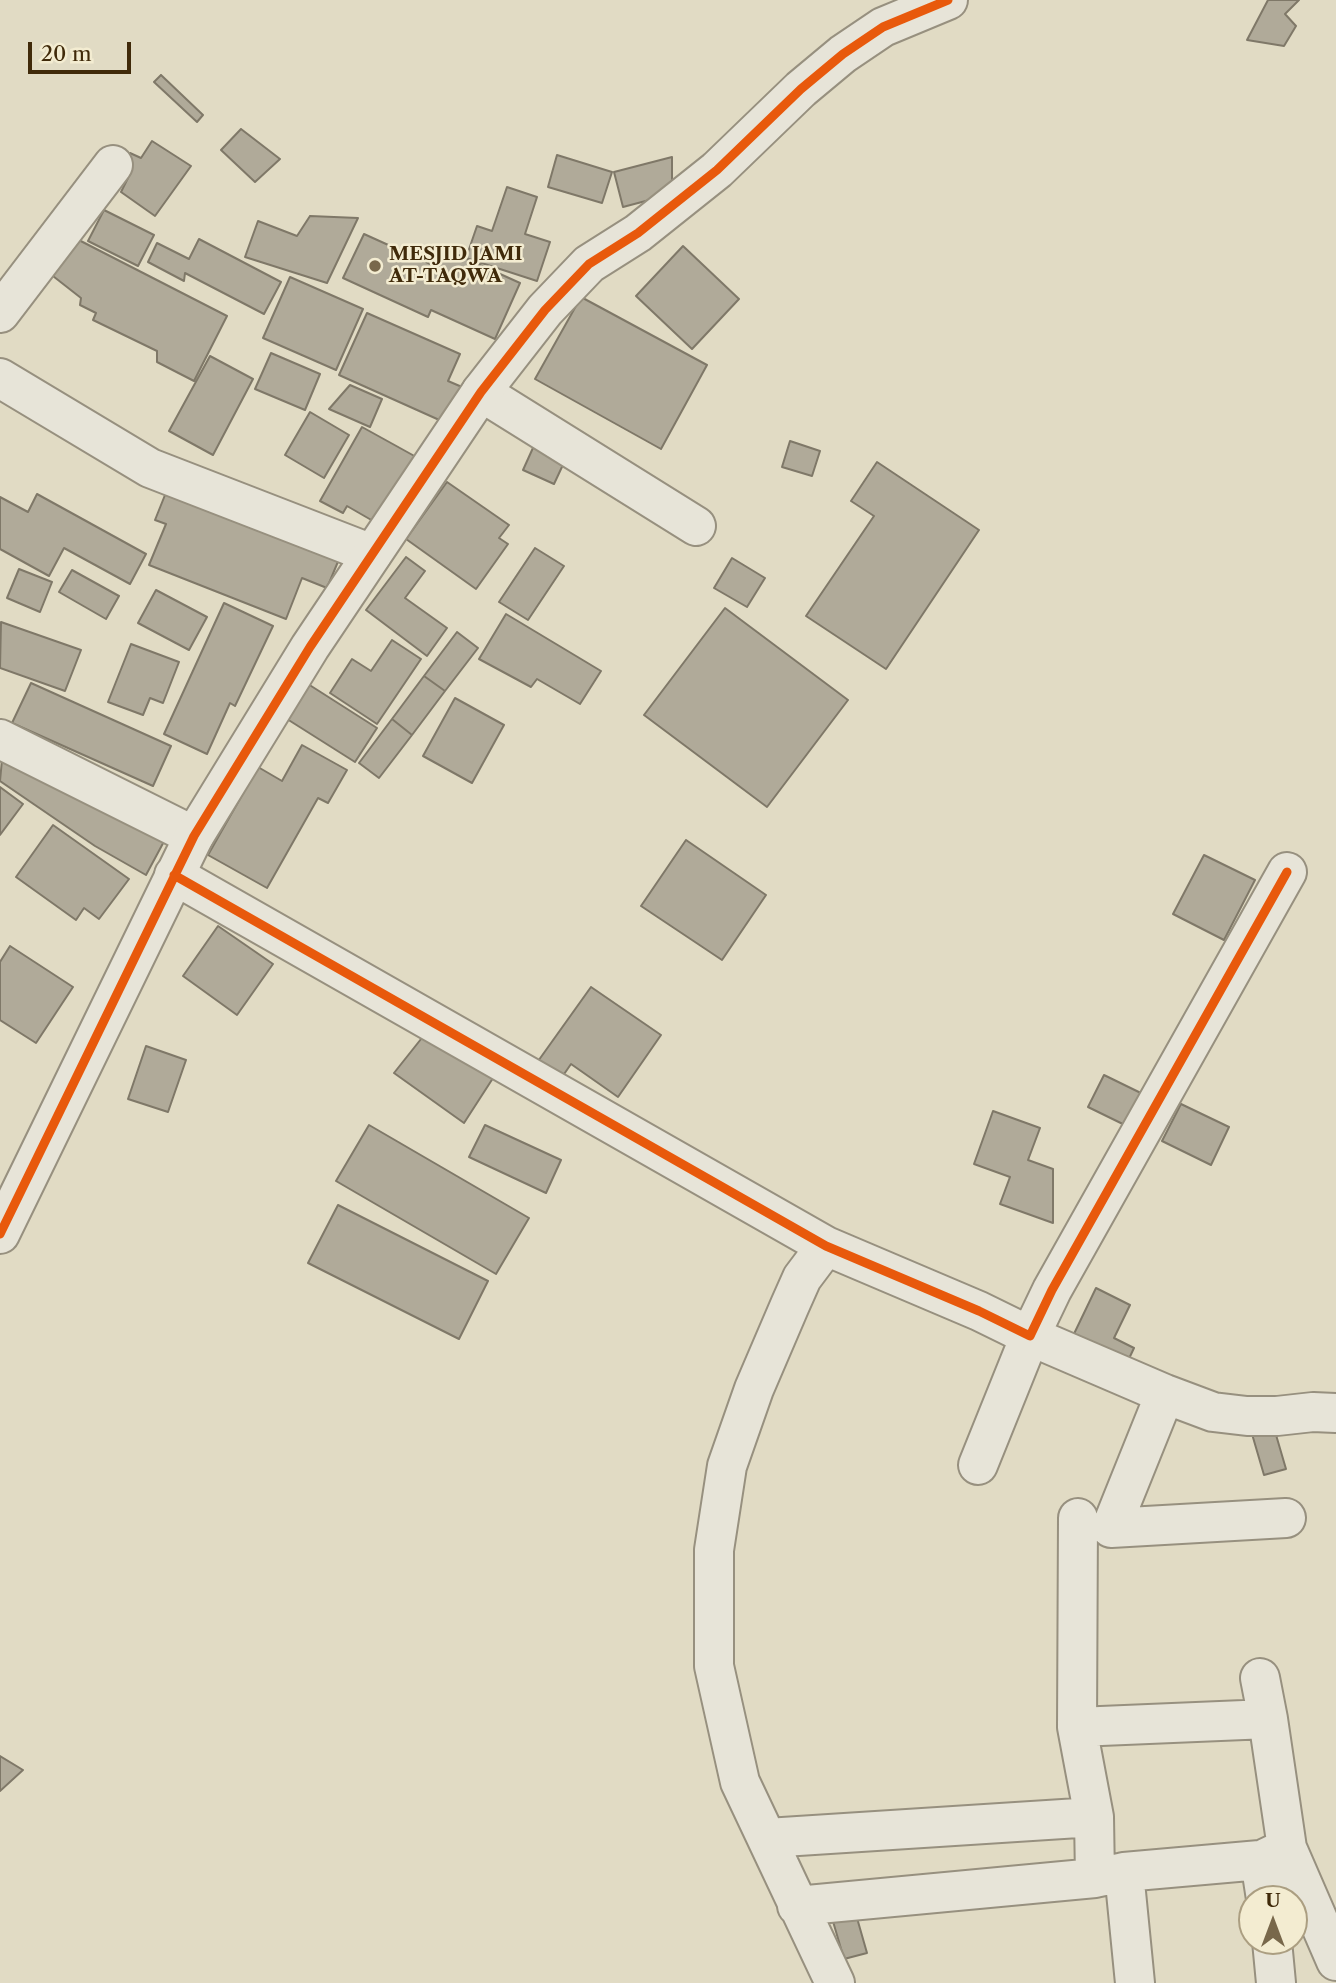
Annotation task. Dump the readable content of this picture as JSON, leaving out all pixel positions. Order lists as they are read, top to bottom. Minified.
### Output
{"places":["MESJID JAMI AT-TAQWA"],"scale_bar":"20 m","north":"top"}
